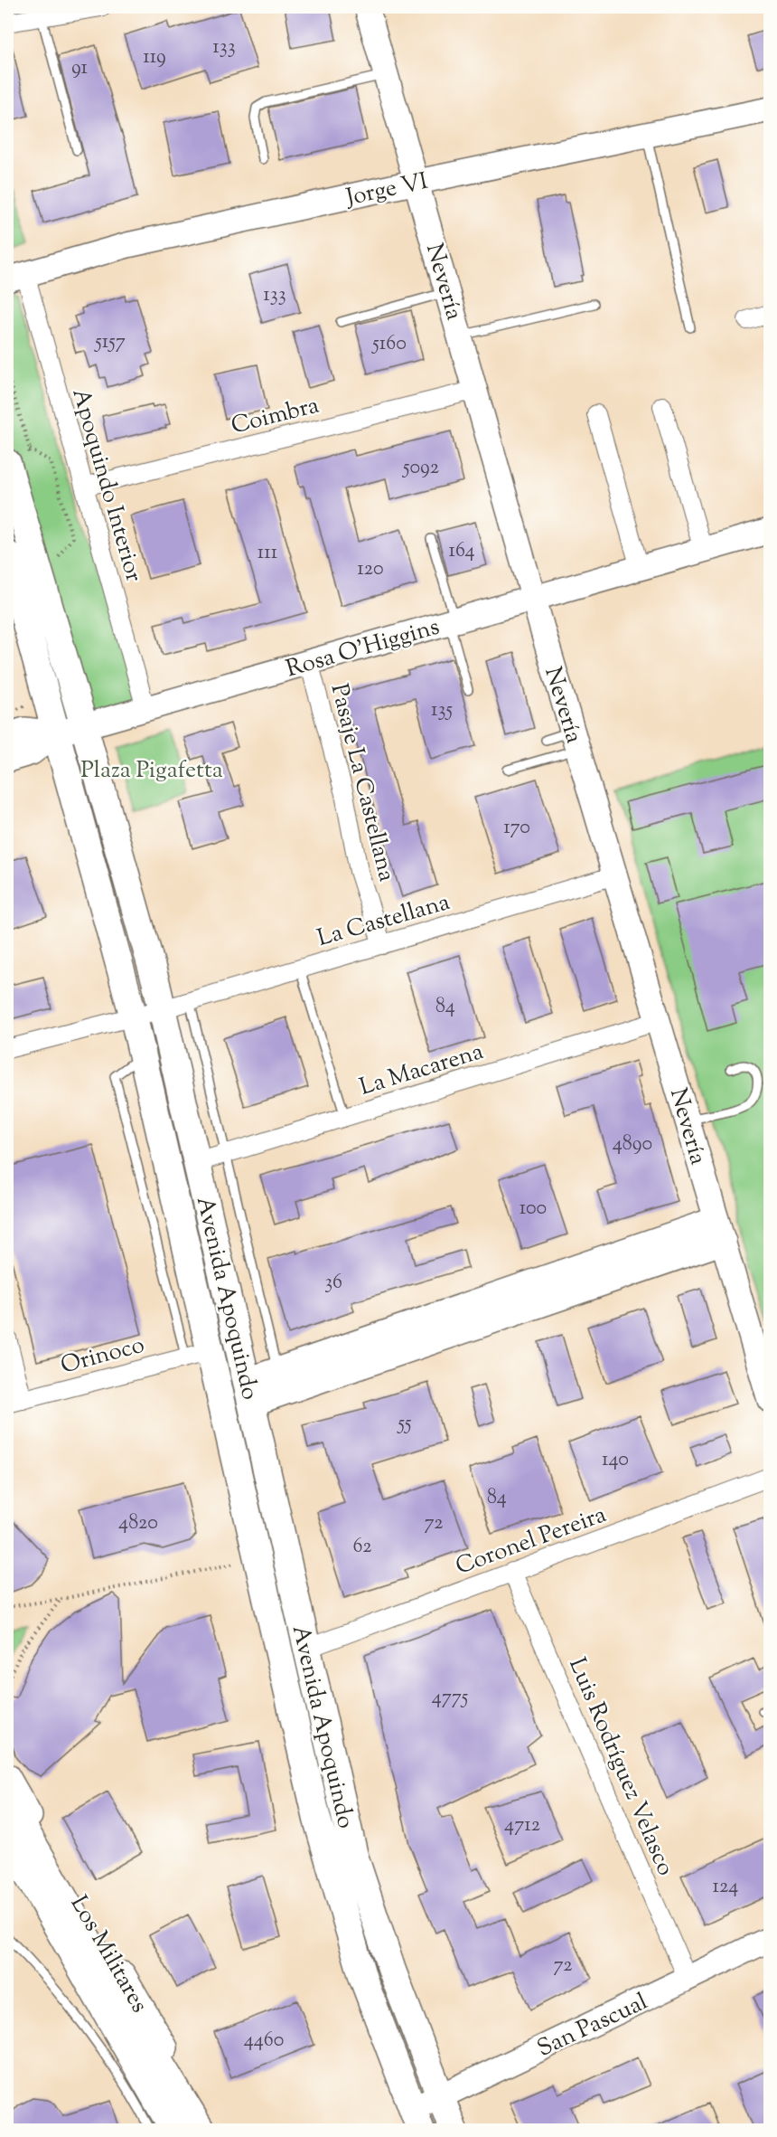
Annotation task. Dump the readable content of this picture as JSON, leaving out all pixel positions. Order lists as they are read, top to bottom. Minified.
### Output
{"streets":{"main road":["Avenida Apoquindo"],"street":["Jorge VI","Nevería","Coimbra","Apoquindo Interior","Rosa O'Higgins","Pasaje La Castellana","La Castellana","La Macarena","Orinoco","Coronel Pereira","Luis Rodríguez Velasco","Los Militares","San Pascual"]},"crossings":[["Jorge VI","Nevería"],["Jorge VI","Apoquindo Interior"],["Nevería","Coimbra"],["Nevería","Rosa O'Higgins"],["Nevería","La Castellana"],["Nevería","La Macarena"],["Coimbra","Apoquindo Interior"],["Apoquindo Interior","Rosa O'Higgins"],["Rosa O'Higgins","Pasaje La Castellana"],["Rosa O'Higgins","Avenida Apoquindo"],["Pasaje La Castellana","La Castellana"],["La Castellana","Avenida Apoquindo"],["La Macarena","Avenida Apoquindo"],["Avenida Apoquindo","Orinoco"],["Avenida Apoquindo","Coronel Pereira"],["Avenida Apoquindo","San Pascual"],["Coronel Pereira","Luis Rodríguez Velasco"],["Luis Rodríguez Velasco","San Pascual"]],"parks":["Plaza Pigafetta"],"house_numbers":["133","119","91","133","5157","5160","5092","164","111","120","135","170","84","4890","100","36","55","140","84","4820","72","62","4775","4712","124","72","4460"]}
